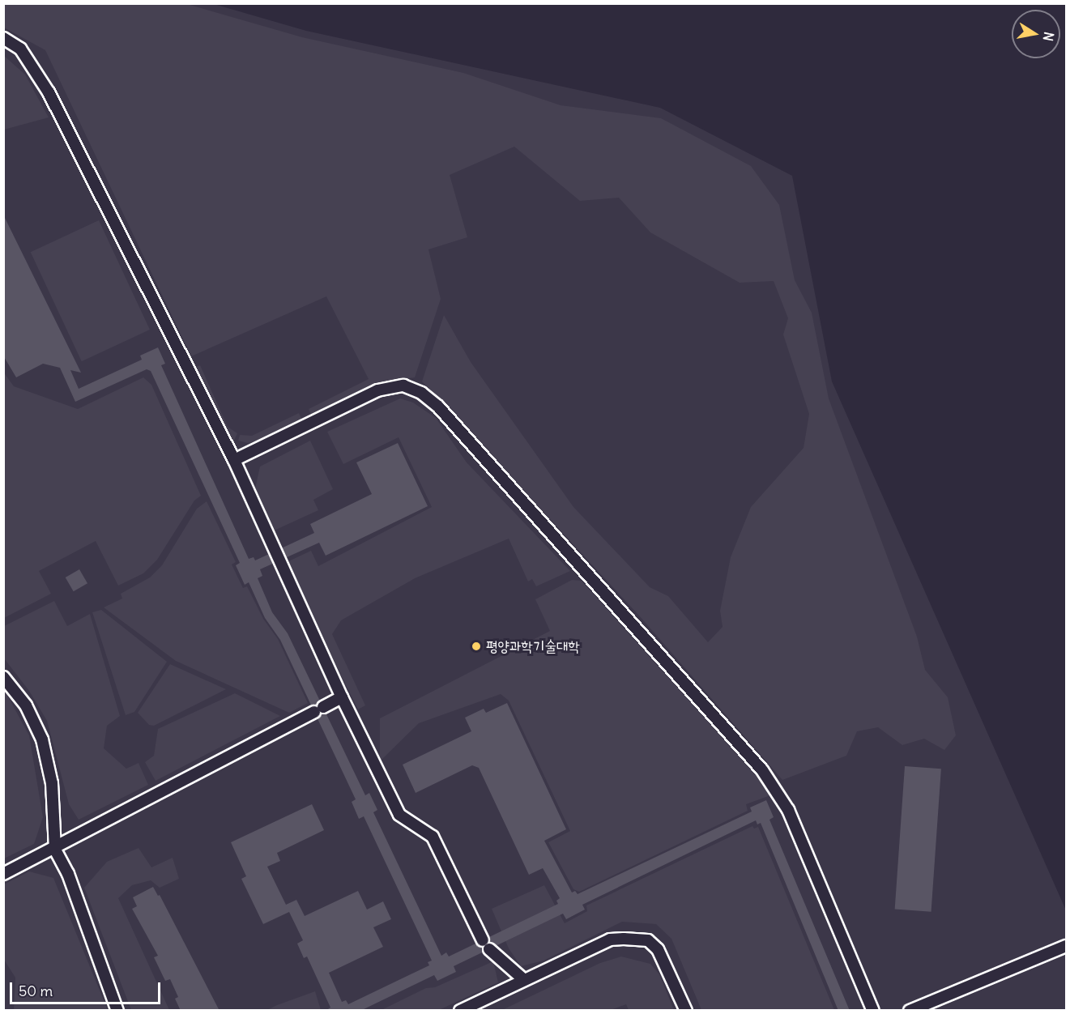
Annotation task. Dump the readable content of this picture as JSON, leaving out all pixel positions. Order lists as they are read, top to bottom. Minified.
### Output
{"places":["평양과학기술대학"],"scale_bar":"50 m","north":"right"}
